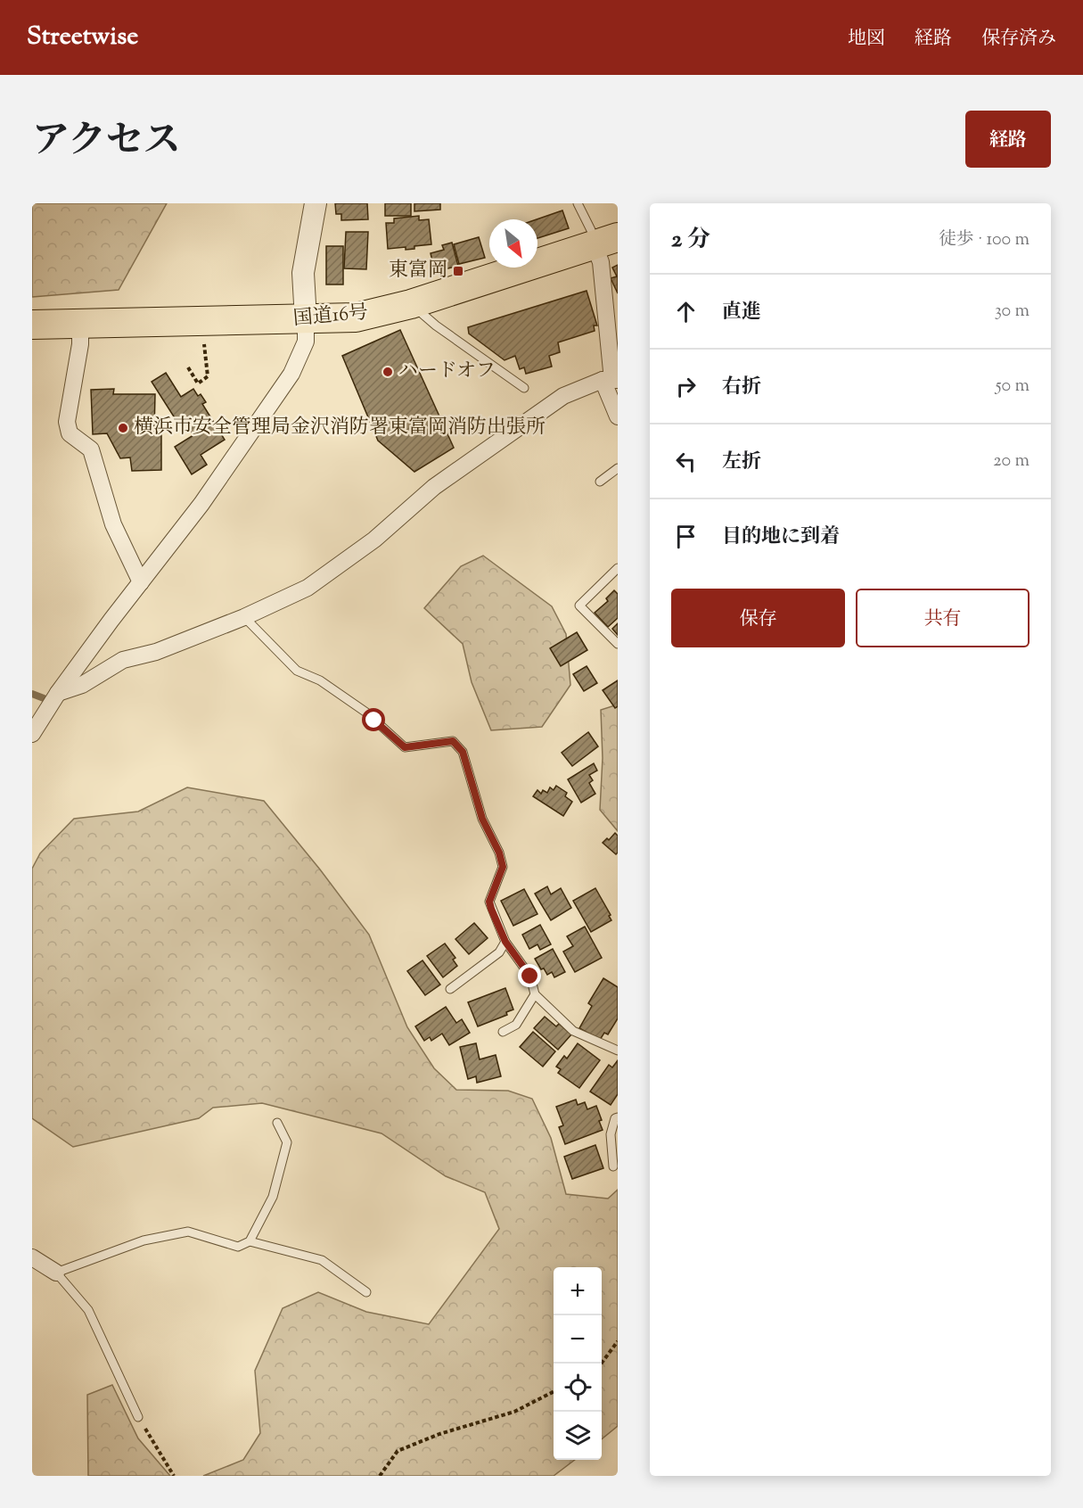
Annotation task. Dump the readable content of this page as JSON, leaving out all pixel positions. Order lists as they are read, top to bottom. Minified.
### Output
{"streets":{"highway":["国道16号"]},"places":{"transit":["東富岡"],"other":["ハードオフ","横浜市安全管理局金沢消防署東富岡消防出張所"]},"north":"bottom right","page":{"header":"Streetwise","nav":["地図","経路","保存済み"],"title":"アクセス","buttons":["経路",["保存","共有"]],"heading":["2 分","徒歩 · 100 m"],"list":[["直進","30 m"],["右折","50 m"],["左折","20 m"],"目的地に到着"],"map_buttons":["+","−"]}}
